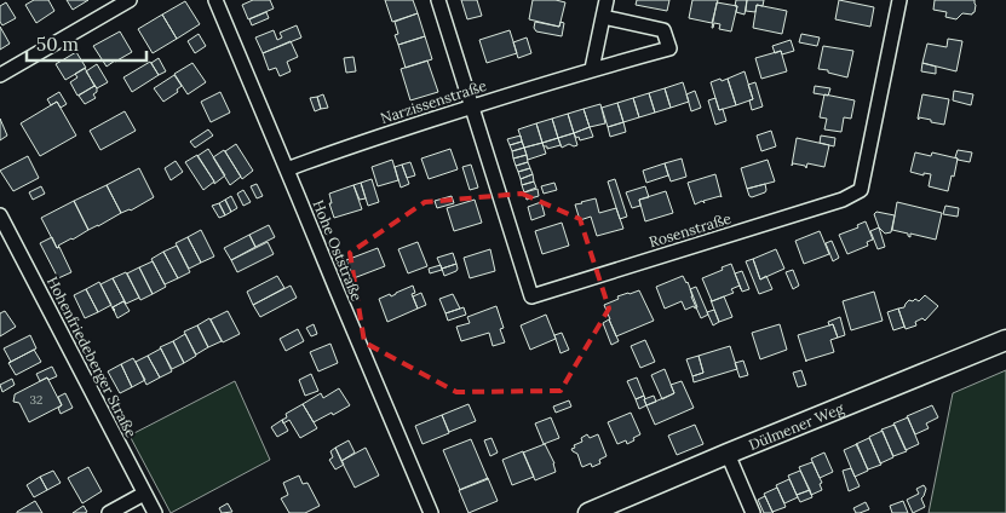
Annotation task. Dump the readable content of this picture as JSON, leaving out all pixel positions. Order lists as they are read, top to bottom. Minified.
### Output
{"streets":{"street":["Narzissenstraße","Rosenstraße","Hohe Oststraße","Hohenfriedeberger Straße","Dülmener Weg"]},"crossings":[["Narzissenstraße","Rosenstraße"],["Narzissenstraße","Hohe Oststraße"]],"house_numbers":["32"],"scale_bar":"50 m"}
